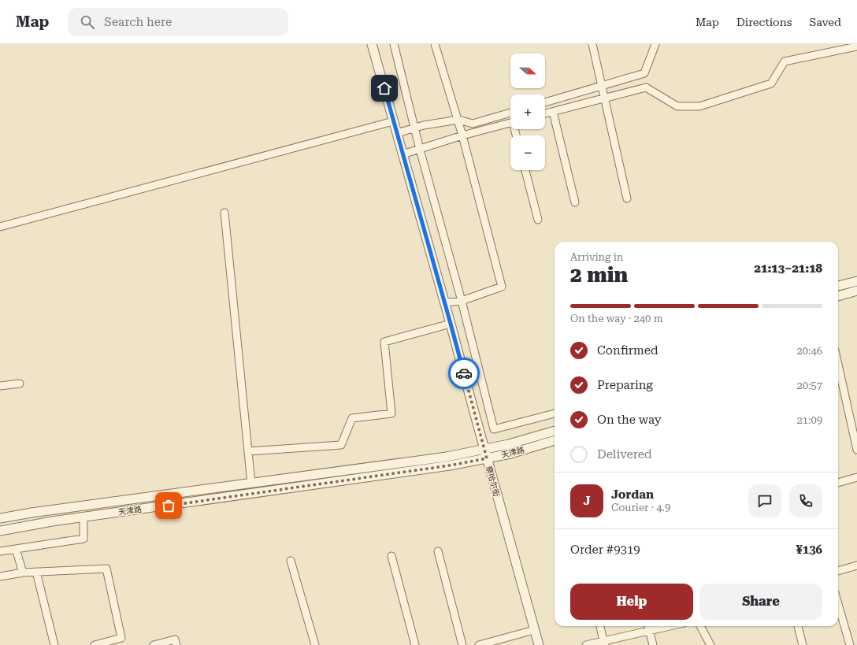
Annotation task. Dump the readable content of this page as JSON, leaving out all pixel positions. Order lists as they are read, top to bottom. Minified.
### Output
{"streets":{"street":["天津路","察哈尔街"]},"crossings":[["天津路","察哈尔街"]],"north":"right","page":{"header":"Map","search":"Search here","nav":["Map","Directions","Saved"],"map_buttons":["+","−"],"heading":["2 min","Arriving in","21:13–21:18"],"panel":["Jordan","Courier · 4.9","Order #9319","¥136"],"bar":"On the way · 240 m","list":[["Confirmed","20:46"],["Preparing","20:57"],["On the way","21:09"],"Delivered"],"round":"J","buttons":["Help","Share"]}}
